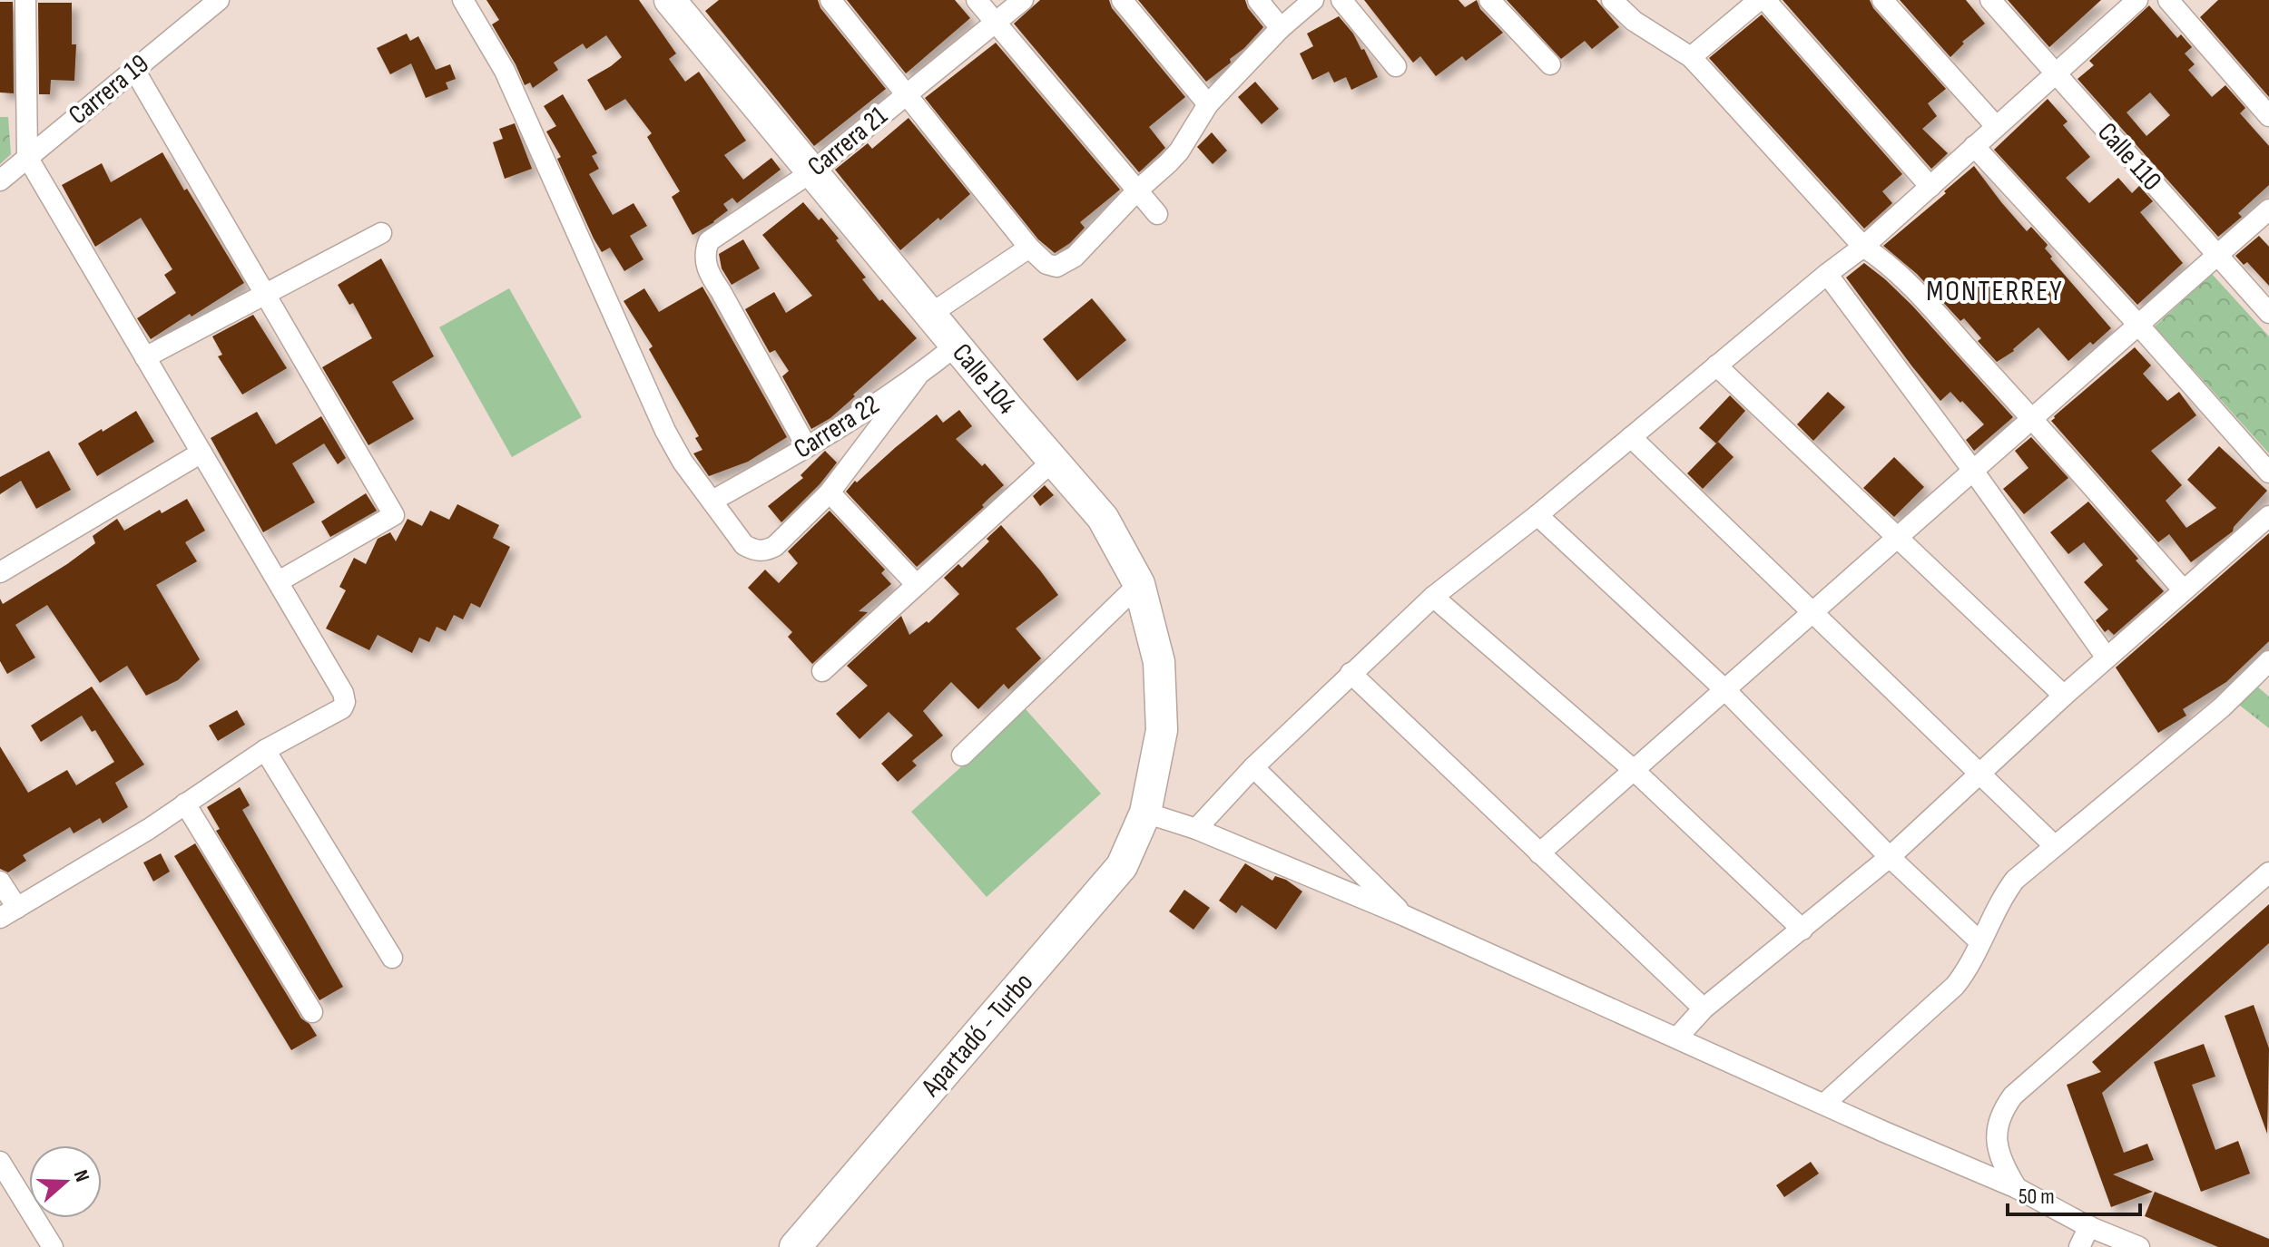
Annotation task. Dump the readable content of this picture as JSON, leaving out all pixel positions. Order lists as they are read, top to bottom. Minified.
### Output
{"streets":{"main road":["Calle 104","Apartadó - Turbo"],"street":["Carrera 19","Carrera 21","Calle 110","Carrera 22"]},"crossings":[["Carrera 21","Calle 104"],["Carrera 21","Carrera 22"],["Calle 104","Carrera 22"],["Calle 104","Apartadó - Turbo"]],"districts":["MONTERREY"],"scale_bar":"50 m","north":"right"}
